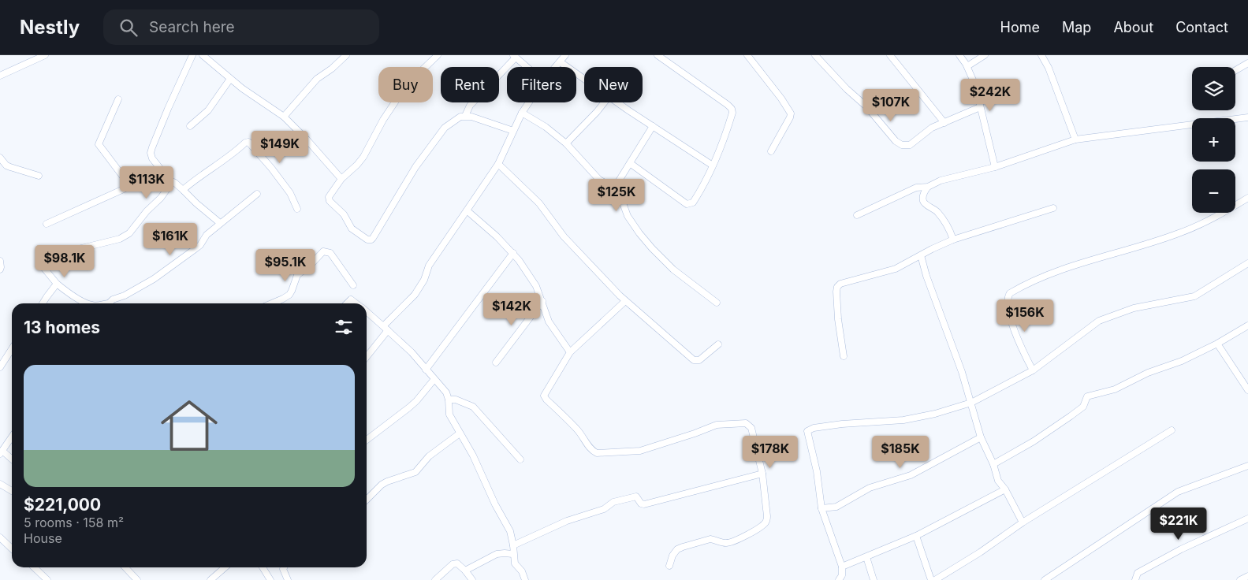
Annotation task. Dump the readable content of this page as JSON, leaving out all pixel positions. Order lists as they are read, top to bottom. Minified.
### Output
{"page":{"header":"Nestly","search":"Search here","nav":["Home","Map","About","Contact"],"map_buttons":["+","−"],"chip":["Buy","Rent","Filters","New"],"price":["$242K","$107K","$149K","$113K","$125K","$161K","$98.1K","$95.1K","$142K","$156K","$178K","$185K","$221K"],"heading":"13 homes","list":[{"name":"$221,000","note":"5 rooms · 158 m² · House"}]}}
